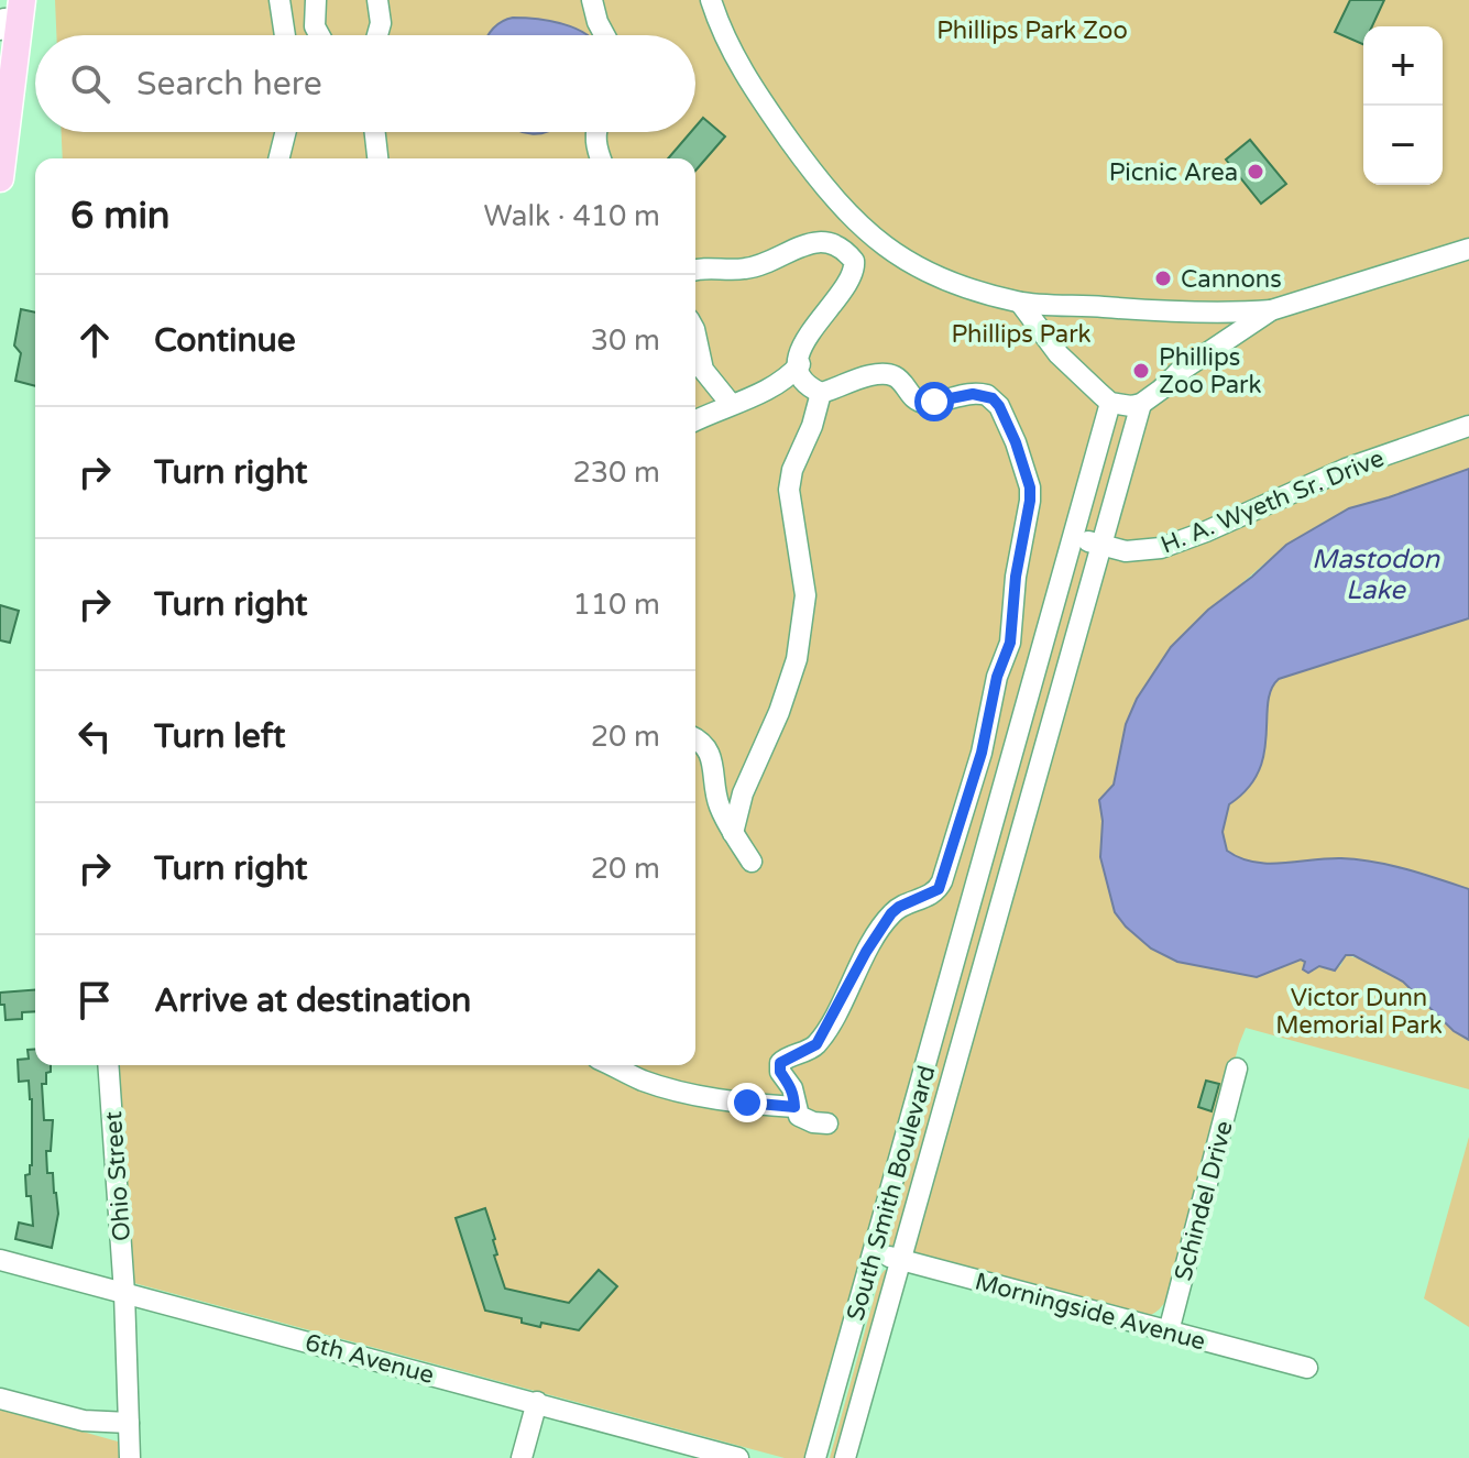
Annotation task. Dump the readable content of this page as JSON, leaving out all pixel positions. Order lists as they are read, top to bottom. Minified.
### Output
{"streets":{"street":["H. A. Wyeth Sr. Drive","Ohio Street","South Smith Boulevard","Schindel Drive","Morningside Avenue","6th Avenue"]},"crossings":[["H. A. Wyeth Sr. Drive","South Smith Boulevard"],["Ohio Street","6th Avenue"],["South Smith Boulevard","Morningside Avenue"],["Schindel Drive","Morningside Avenue"]],"water":["Mastodon Lake"],"parks":["Phillips Park Zoo","Phillips Park","Victor Dunn Memorial Park"],"places":["Picnic Area","Cannons","Phillips Zoo Park"],"page":{"map_buttons":["+","−"],"search":"Search here","heading":["6 min","Walk · 410 m"],"list":[["Continue","30 m"],["Turn right","230 m"],["Turn right","110 m"],["Turn left","20 m"],["Turn right","20 m"],"Arrive at destination"]}}
